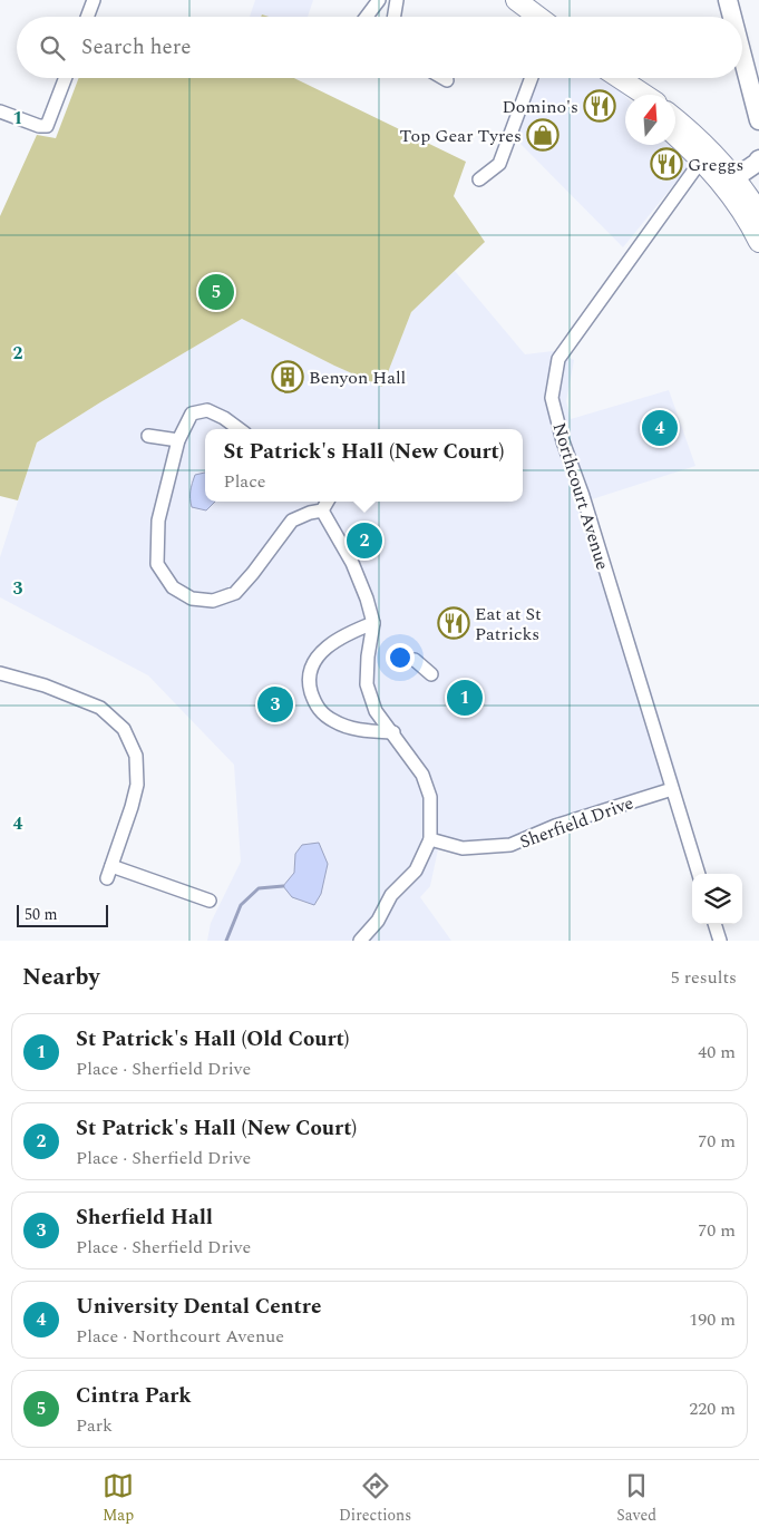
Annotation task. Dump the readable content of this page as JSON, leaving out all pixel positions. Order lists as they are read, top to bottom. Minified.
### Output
{"streets":{"street":["Northcourt Avenue","Sherfield Drive"]},"crossings":[["Northcourt Avenue","Sherfield Drive"]],"places":{"restaurant":["Domino's","Greggs","Eat at St Patricks"],"shop":["Top Gear Tyres"],"building":["Benyon Hall"]},"scale_bar":"50 m","north":"top","page":{"search":"Search here","pins":["5","4","2","1","3"],"popup":["St Patrick's Hall (New Court)","Place"],"scale":"50 m","heading":["Nearby","5 results"],"list":[{"mark":"1","name":"St Patrick's Hall (Old Court)","note":"Place · Sherfield Drive","value":"40 m"},{"mark":"2","name":"St Patrick's Hall (New Court)","note":"Place · Sherfield Drive","value":"70 m"},{"mark":"3","name":"Sherfield Hall","note":"Place · Sherfield Drive","value":"70 m"},{"mark":"4","name":"University Dental Centre","note":"Place · Northcourt Avenue","value":"190 m"},{"mark":"5","name":"Cintra Park","note":"Park","value":"220 m"}],"nav":["Map","Directions","Saved"]},"grid":{"rows":["1","2","3","4"]}}
